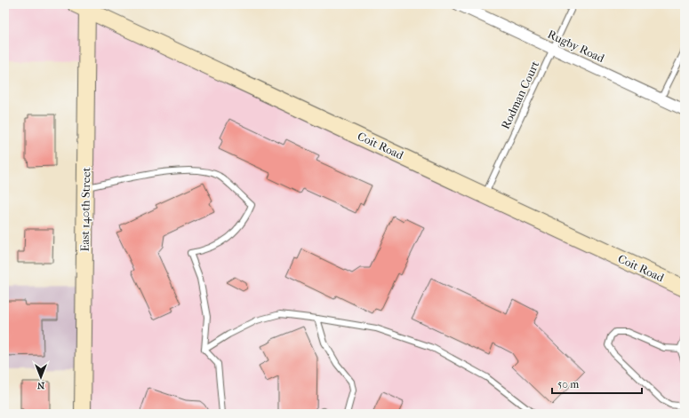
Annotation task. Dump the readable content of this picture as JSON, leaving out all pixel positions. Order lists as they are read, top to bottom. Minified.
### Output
{"streets":{"street":["Rugby Road","Coit Road","East 140th Street"],"lane":["Rodman Court"]},"crossings":[["Rugby Road","Rodman Court"],["Rodman Court","Coit Road"],["Coit Road","East 140th Street"]],"scale_bar":"50 m","north":"bottom"}
